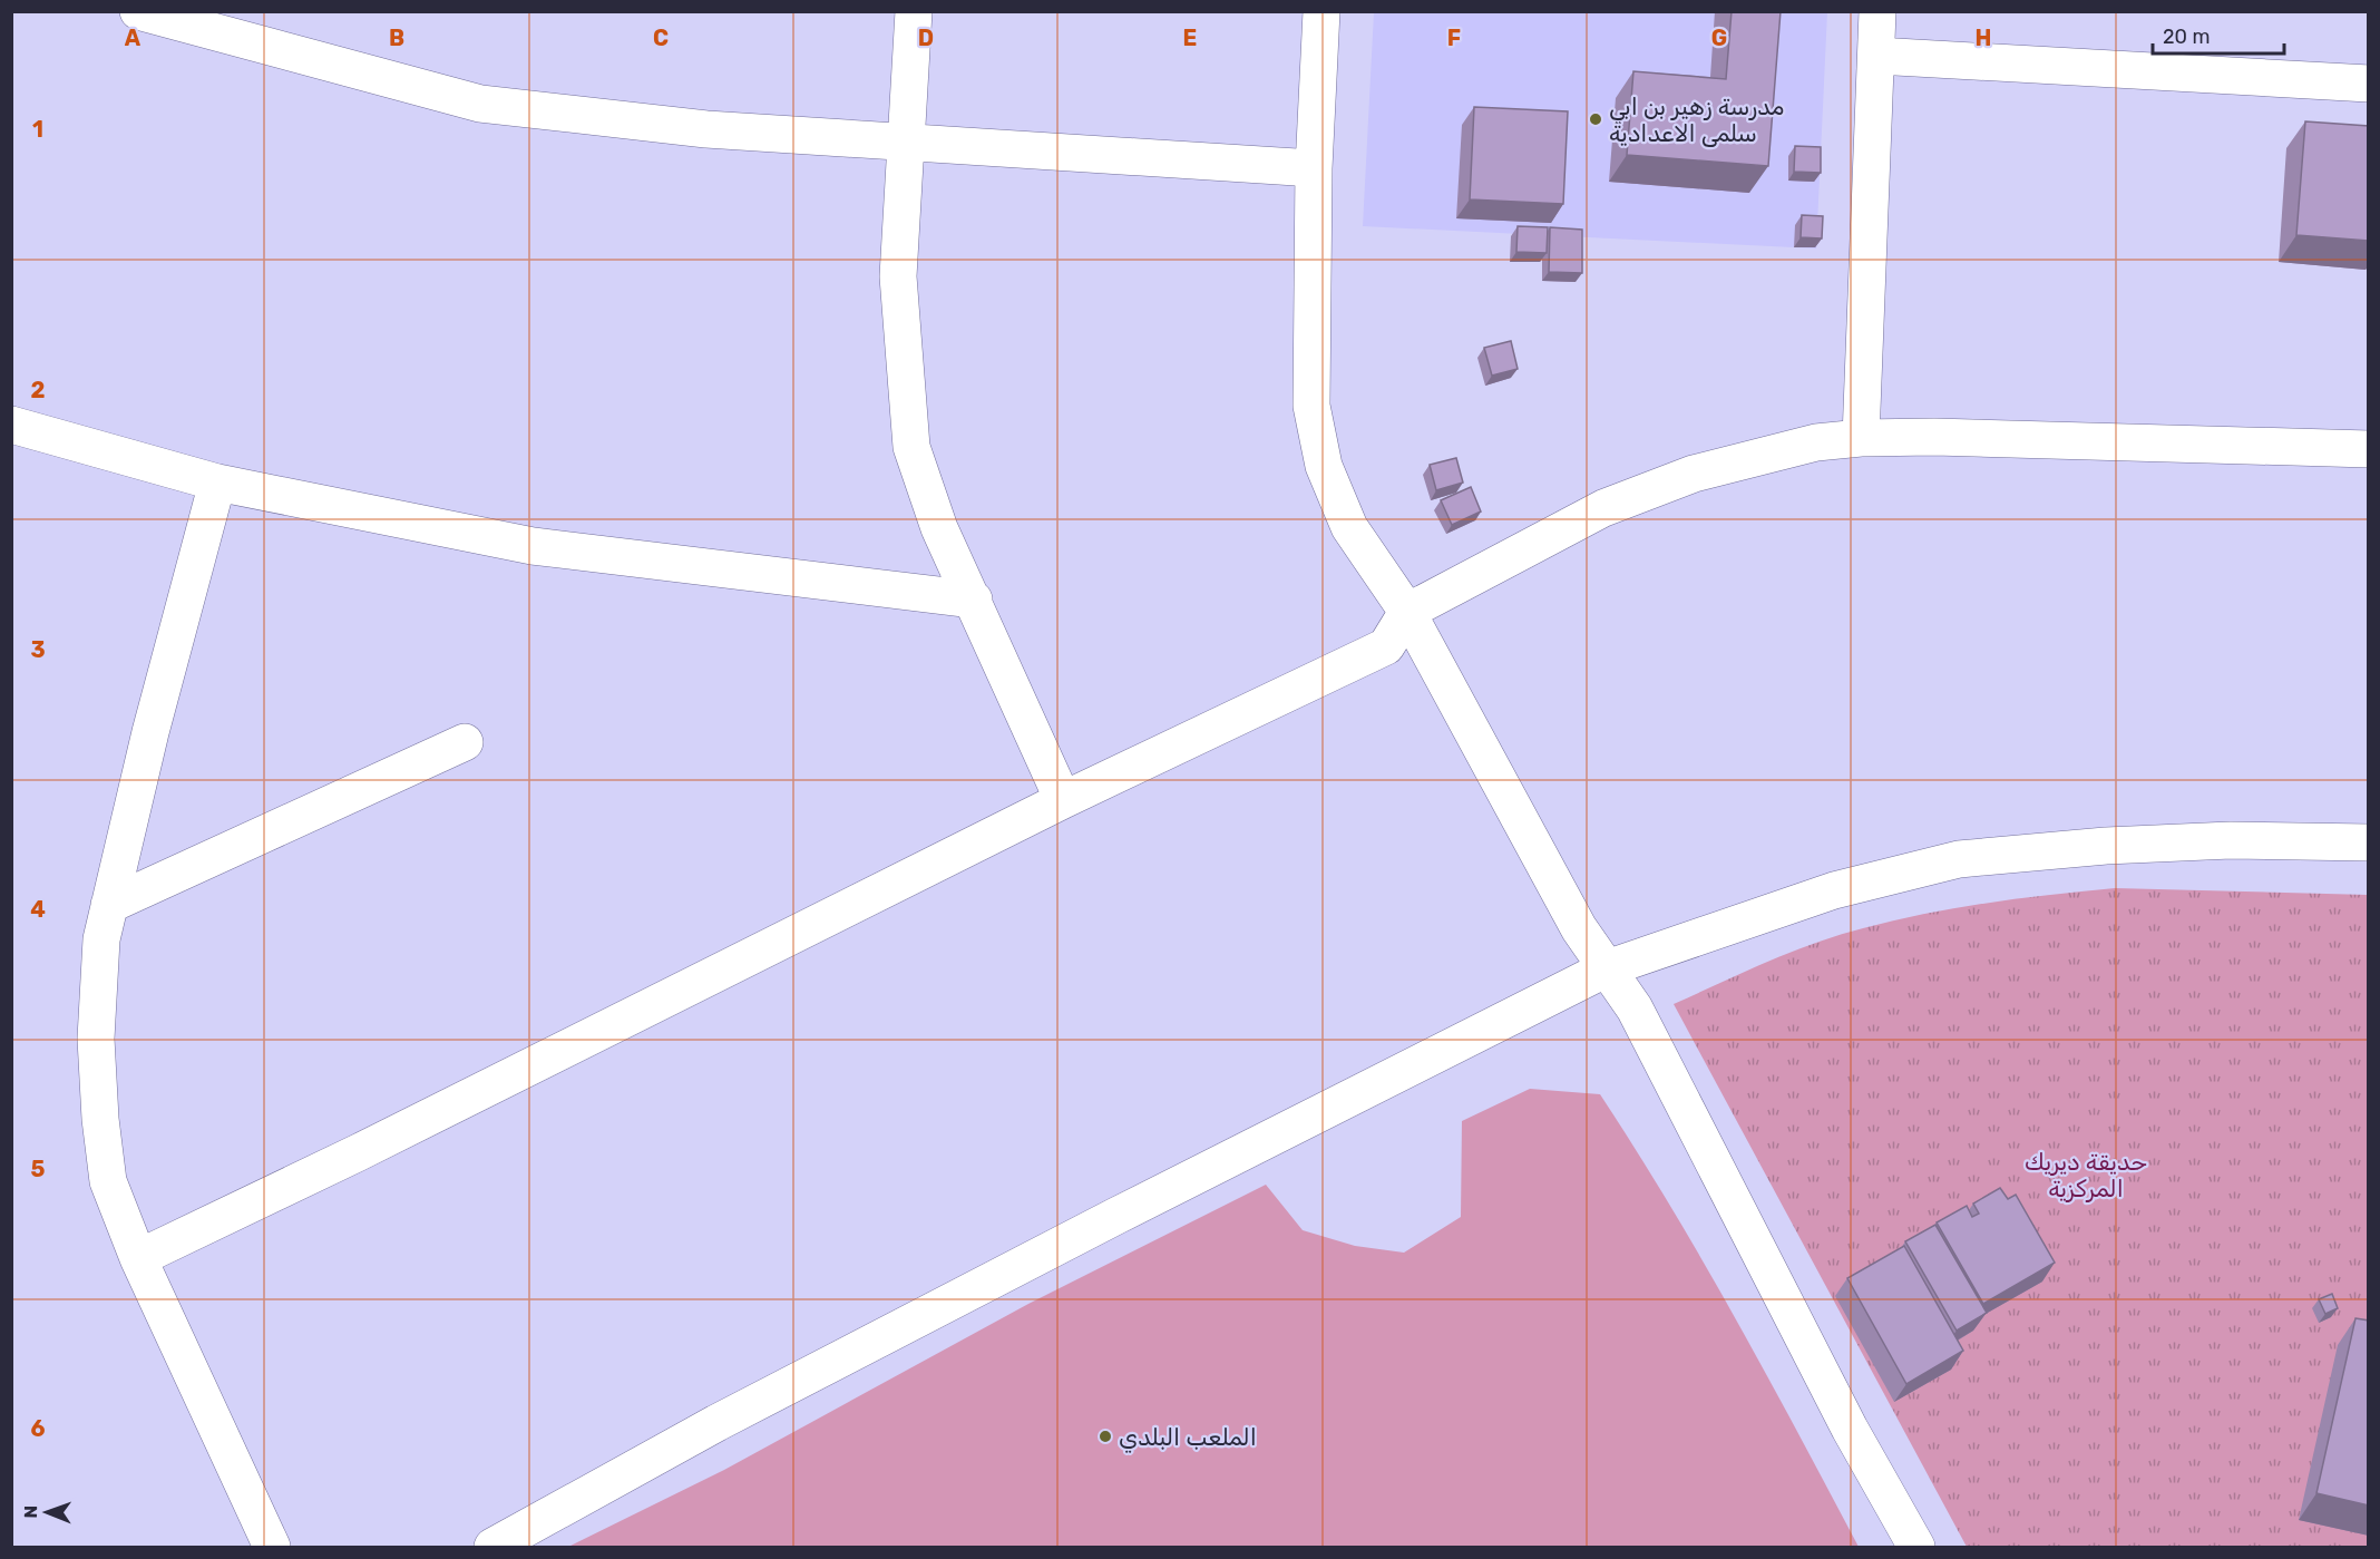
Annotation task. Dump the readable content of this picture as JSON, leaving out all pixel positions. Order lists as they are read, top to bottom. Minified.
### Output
{"parks":["حديقة ديريك المركزية"],"places":["مدرسة زهير بن ابي سلمى الاعدادية","الملعب البلدي"],"scale_bar":"20 m","north":"left","grid":{"columns":["A","B","C","D","E","F","G","H"],"rows":["1","2","3","4","5","6"]}}
